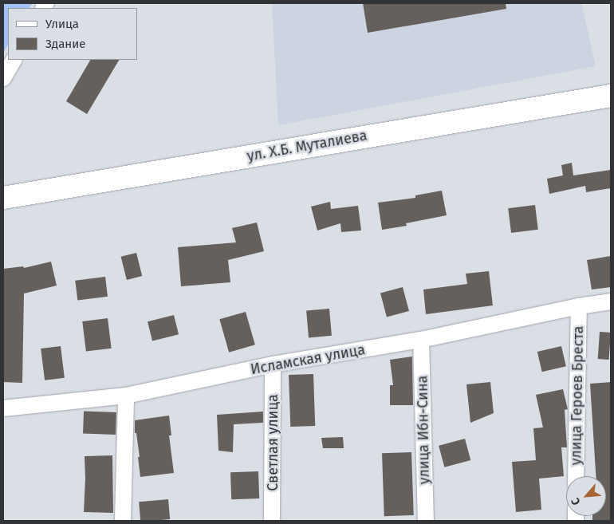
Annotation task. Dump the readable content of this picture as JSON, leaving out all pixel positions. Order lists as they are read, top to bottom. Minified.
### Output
{"streets":{"main road":["ул. Х.Б. Муталиева"],"street":["Исламская улица","улица Героев Бреста","улица Ибн-Сина","Светлая улица"]},"crossings":[["Исламская улица","улица Героев Бреста"],["Исламская улица","улица Ибн-Сина"],["Исламская улица","Светлая улица"]],"legend":["Улица","Здание"],"north":"bottom left"}
